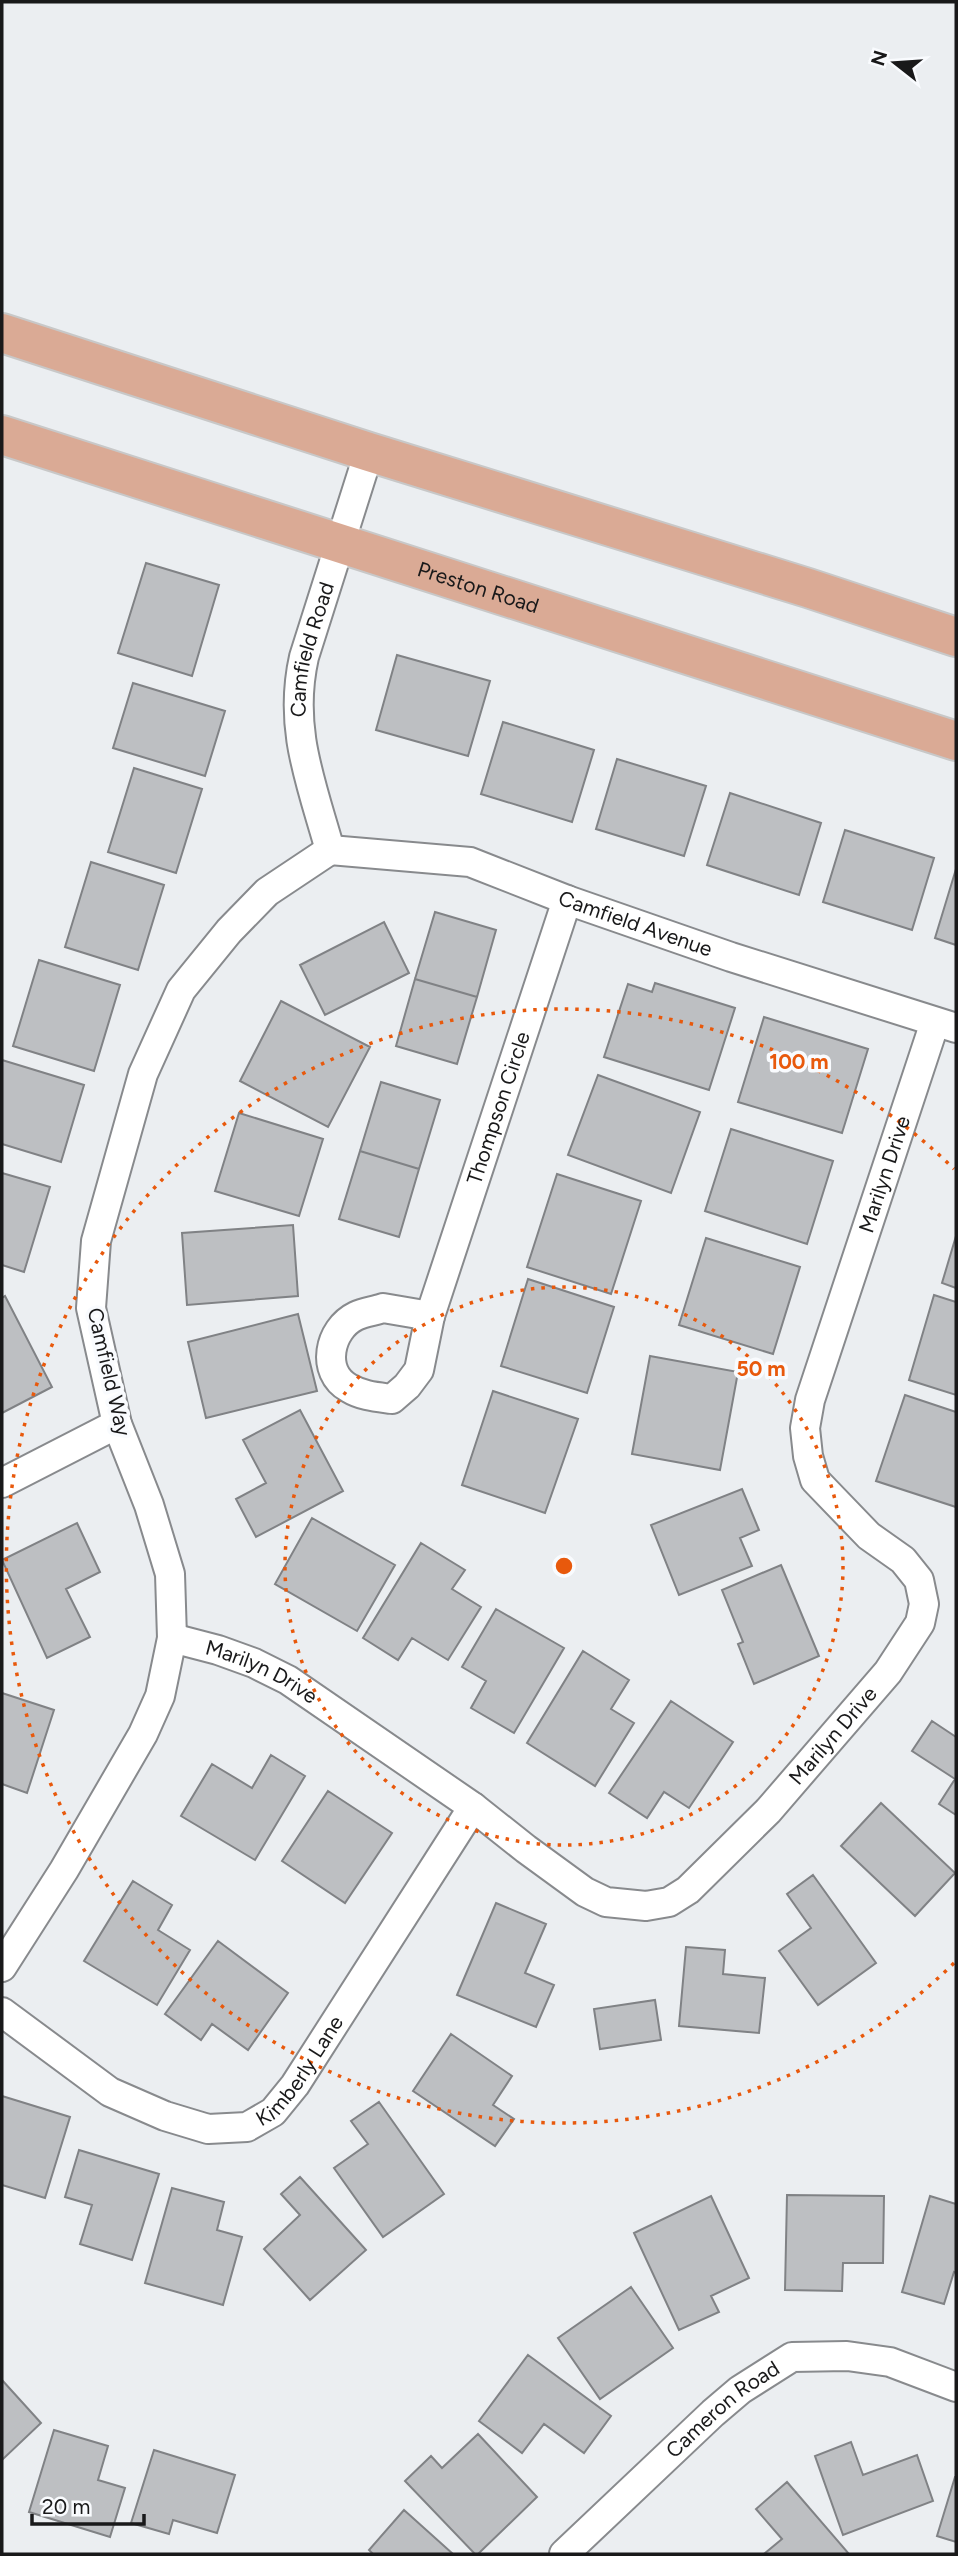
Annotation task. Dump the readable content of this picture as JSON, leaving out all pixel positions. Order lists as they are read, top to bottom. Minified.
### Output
{"streets":{"main road":["Preston Road"],"street":["Camfield Road","Camfield Avenue","Thompson Circle","Marilyn Drive","Camfield Way","Kimberly Lane","Cameron Road"]},"crossings":[["Preston Road","Camfield Road"],["Camfield Road","Camfield Avenue"],["Camfield Road","Camfield Way"],["Camfield Avenue","Thompson Circle"],["Camfield Avenue","Marilyn Drive"],["Camfield Avenue","Camfield Way"],["Marilyn Drive","Camfield Way"],["Marilyn Drive","Kimberly Lane"]],"scale_bar":"20 m","north":"left","rings":["100 m","50 m"]}
